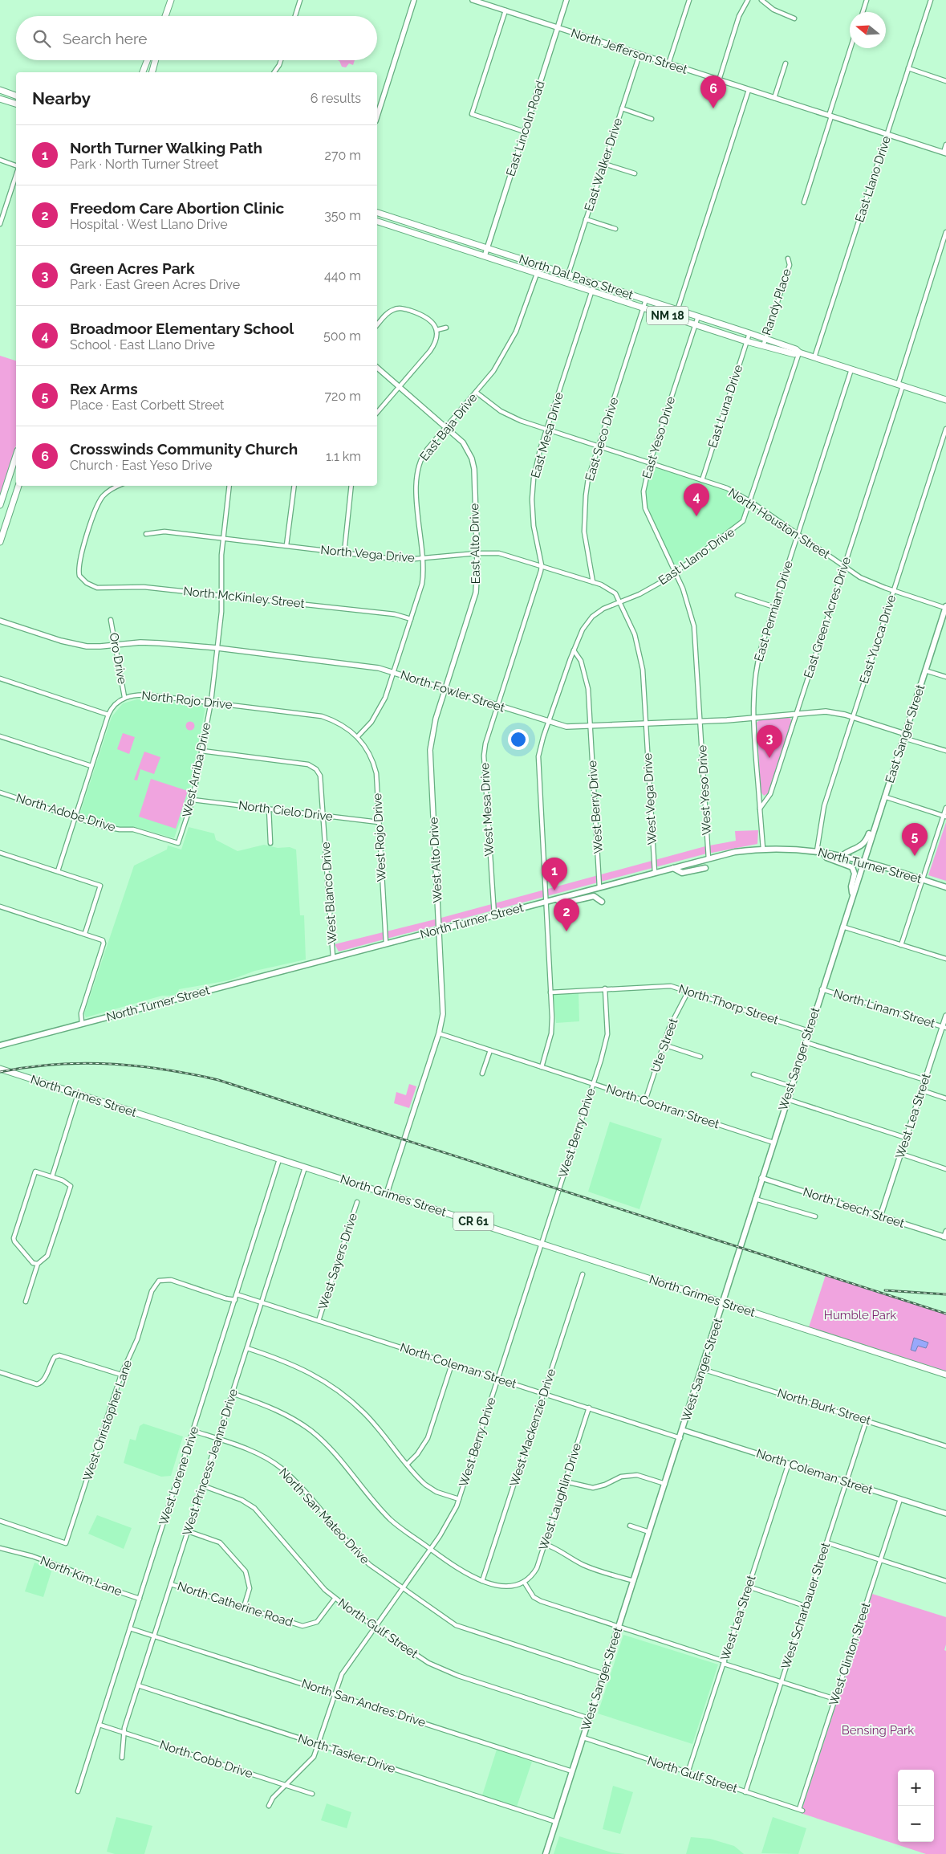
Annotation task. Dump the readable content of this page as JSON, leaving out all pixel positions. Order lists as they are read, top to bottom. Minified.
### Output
{"streets":{"main road":["North Dal Paso Street","NM 18","East Sanger Street","North Turner Street","West Sanger Street","North Grimes Street","CR 61"],"street":["North Jefferson Street","East Lincoln Road","East Walker Drive","East Llano Drive","Randy Place","East Luna Drive","East Baja Drive","East Mesa Drive","East Yeso Drive","East Seco Drive","North Houston Street","East Alto Drive","North Vega Drive","North McKinley Street","East Permian Drive","East Green Acres Drive","East Yucca Drive","Oro Drive","North Fowler Street","North Rojo Drive","West Arriba Drive","West Yeso Drive","West Vega Drive","West Berry Drive","West Mesa Drive","North Cielo Drive","North Adobe Drive","West Rojo Drive","West Alto Drive","West Blanco Drive","North Thorp Street","North Linam Street","Ute Street","North Cochran Street","West Lea Street","North Leech Street","West Sayers Drive","North Coleman Street","North Burk Street","West Christopher Lane","West Mackenzie Drive","West Princess Jeanne Drive","West Lorene Drive","West Laughlin Drive","North San Mateo Drive","North Kim Lane","North Catherine Road","West Scharbauer Street","North Gulf Street","West Clinton Street","North San Andres Drive","North Tasker Drive","North Cobb Drive"]},"crossings":[["North Jefferson Street","East Lincoln Road"],["North Jefferson Street","East Walker Drive"],["North Jefferson Street","East Llano Drive"],["East Lincoln Road","North Dal Paso Street"],["East Walker Drive","North Dal Paso Street"],["East Llano Drive","North Dal Paso Street"],["East Llano Drive","East Yeso Drive"],["East Llano Drive","North Houston Street"],["East Llano Drive","North Vega Drive"],["East Llano Drive","North Fowler Street"],["East Llano Drive","West Vega Drive"],["East Llano Drive","West Berry Drive"],["East Llano Drive","North Turner Street"],["East Llano Drive","North Thorp Street"],["East Llano Drive","North Cochran Street"],["North Dal Paso Street","Randy Place"],["North Dal Paso Street","East Luna Drive"],["North Dal Paso Street","East Baja Drive"],["North Dal Paso Street","East Mesa Drive"],["North Dal Paso Street","East Yeso Drive"],["North Dal Paso Street","East Seco Drive"],["North Dal Paso Street","East Permian Drive"],["North Dal Paso Street","East Green Acres Drive"],["East Luna Drive","North Houston Street"],["East Baja Drive","North Houston Street"],["East Baja Drive","East Alto Drive"],["East Baja Drive","North Vega Drive"],["East Baja Drive","North McKinley Street"],["East Baja Drive","North Fowler Street"],["East Baja Drive","North Rojo Drive"],["East Baja Drive","West Rojo Drive"],["East Mesa Drive","North Houston Street"],["East Mesa Drive","North Vega Drive"],["East Mesa Drive","North Fowler Street"],["East Mesa Drive","West Mesa Drive"],["East Yeso Drive","North Houston Street"],["East Yeso Drive","North Fowler Street"],["East Yeso Drive","West Yeso Drive"],["East Seco Drive","North Houston Street"],["East Seco Drive","North Vega Drive"],["North Houston Street","East Permian Drive"],["North Houston Street","East Green Acres Drive"],["North Houston Street","East Yucca Drive"],["North Houston Street","East Sanger Street"],["East Alto Drive","North Vega Drive"],["East Alto Drive","North Fowler Street"],["East Alto Drive","West Alto Drive"],["North Vega Drive","West Arriba Drive"],["North Vega Drive","West Vega Drive"],["North McKinley Street","West Arriba Drive"],["East Permian Drive","East Green Acres Drive"],["East Permian Drive","North Fowler Street"],["East Green Acres Drive","North Fowler Street"],["East Yucca Drive","North Fowler Street"],["East Yucca Drive","North Turner Street"],["Oro Drive","North Fowler Street"],["Oro Drive","North Rojo Drive"],["North Fowler Street","East Sanger Street"],["North Fowler Street","West Arriba Drive"],["North Fowler Street","West Yeso Drive"],["North Fowler Street","West Vega Drive"],["North Fowler Street","West Berry Drive"],["North Fowler Street","West Mesa Drive"],["North Fowler Street","West Alto Drive"],["North Rojo Drive","West Arriba Drive"],["North Rojo Drive","West Rojo Drive"],["East Sanger Street","North Turner Street"],["East Sanger Street","West Sanger Street"],["West Arriba Drive","North Cielo Drive"],["West Arriba Drive","North Adobe Drive"],["West Arriba Drive","West Blanco Drive"],["West Yeso Drive","North Turner Street"],["West Vega Drive","North Turner Street"],["West Berry Drive","North Turner Street"],["West Berry Drive","North Thorp Street"],["West Berry Drive","North Grimes Street"],["West Berry Drive","North Cochran Street"],["West Berry Drive","North Coleman Street"],["West Berry Drive","North San Mateo Drive"],["West Berry Drive","North Gulf Street"],["West Berry Drive","North San Andres Drive"],["West Berry Drive","North Tasker Drive"],["West Berry Drive","North Cobb Drive"],["West Mesa Drive","North Turner Street"],["North Cielo Drive","West Rojo Drive"],["North Cielo Drive","West Blanco Drive"],["West Rojo Drive","North Turner Street"],["West Alto Drive","North Turner Street"],["West Alto Drive","North Grimes Street"],["West Alto Drive","North Cochran Street"],["North Turner Street","West Blanco Drive"],["North Turner Street","West Sanger Street"],["North Thorp Street","Ute Street"],["North Thorp Street","West Sanger Street"],["North Linam Street","West Sanger Street"],["North Linam Street","West Lea Street"],["Ute Street","North Cochran Street"],["West Sanger Street","North Grimes Street"],["West Sanger Street","North Cochran Street"],["West Sanger Street","North Leech Street"],["West Sanger Street","North Coleman Street"],["West Sanger Street","North Burk Street"],["West Sanger Street","North San Mateo Drive"],["West Sanger Street","North Gulf Street"],["West Sanger Street","North San Andres Drive"],["West Sanger Street","North Tasker Drive"],["North Grimes Street","West Princess Jeanne Drive"],["North Grimes Street","West Lorene Drive"],["West Lea Street","North Leech Street"],["West Lea Street","North Coleman Street"],["West Lea Street","North Gulf Street"],["West Sayers Drive","North Coleman Street"],["North Coleman Street","West Mackenzie Drive"],["North Coleman Street","West Princess Jeanne Drive"],["North Coleman Street","West Lorene Drive"],["North Coleman Street","West Laughlin Drive"],["North Coleman Street","West Scharbauer Street"],["North Coleman Street","West Clinton Street"],["North Burk Street","West Scharbauer Street"],["West Christopher Lane","West Lorene Drive"],["West Princess Jeanne Drive","North San Mateo Drive"],["West Princess Jeanne Drive","North Catherine Road"],["West Princess Jeanne Drive","North Gulf Street"],["West Princess Jeanne Drive","North San Andres Drive"],["West Princess Jeanne Drive","North Tasker Drive"],["West Princess Jeanne Drive","North Cobb Drive"],["West Lorene Drive","North San Mateo Drive"],["West Lorene Drive","North Kim Lane"],["West Lorene Drive","North San Andres Drive"],["West Lorene Drive","North Cobb Drive"],["North Catherine Road","North Gulf Street"],["West Scharbauer Street","North Gulf Street"],["North Gulf Street","West Clinton Street"]],"parks":["Humble Park","Bensing Park"],"north":"left","page":{"search":"Search here","heading":["Nearby","6 results"],"pins":["6","4","3","5","1","2"],"list":[{"mark":"1","name":"North Turner Walking Path","note":"Park · North Turner Street","value":"270 m"},{"mark":"2","name":"Freedom Care Abortion Clinic","note":"Hospital · West Llano Drive","value":"350 m"},{"mark":"3","name":"Green Acres Park","note":"Park · East Green Acres Drive","value":"440 m"},{"mark":"4","name":"Broadmoor Elementary School","note":"School · East Llano Drive","value":"500 m"},{"mark":"5","name":"Rex Arms","note":"Place · East Corbett Street","value":"720 m"},{"mark":"6","name":"Crosswinds Community Church","note":"Church · East Yeso Drive","value":"1.1 km"}],"map_buttons":["+","−"]}}
